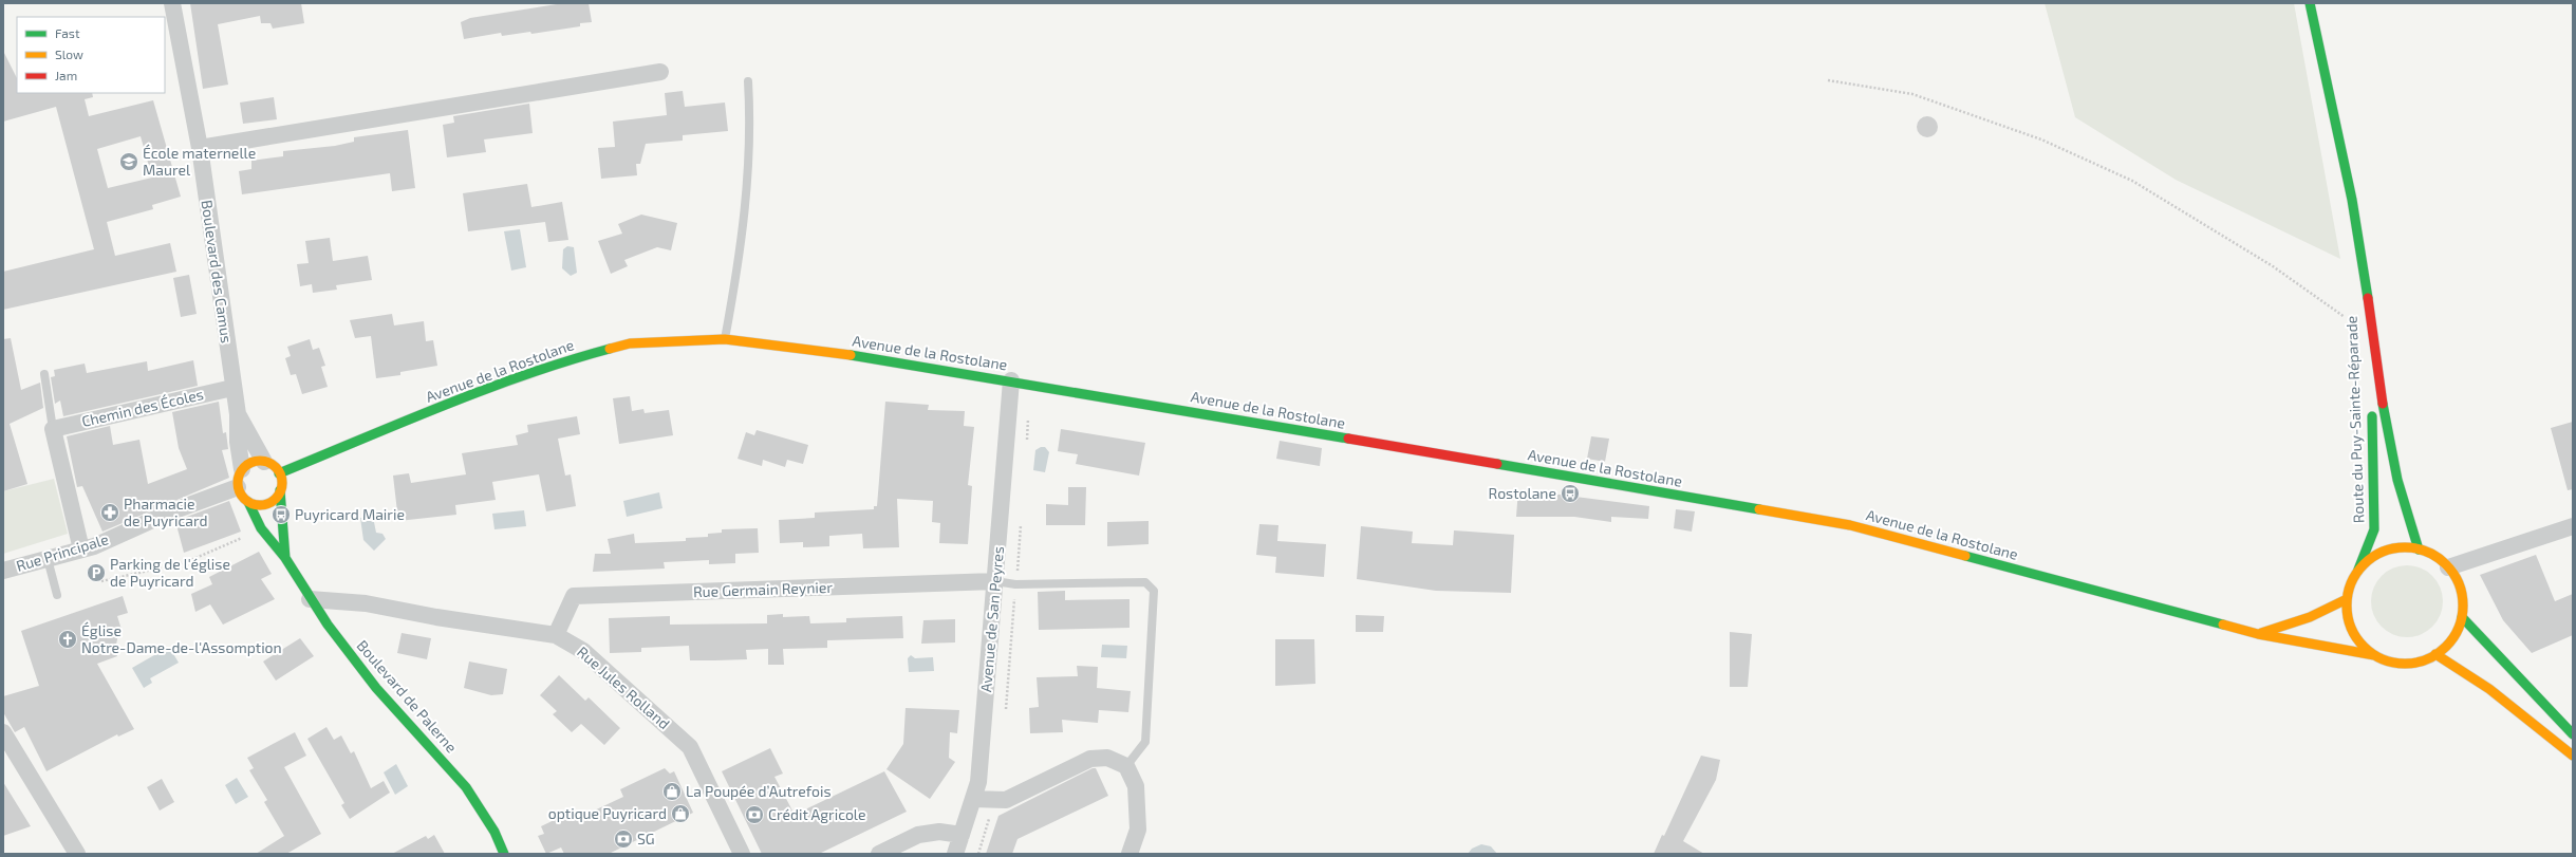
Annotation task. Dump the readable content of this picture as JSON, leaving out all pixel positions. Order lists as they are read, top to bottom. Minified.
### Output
{"streets":{"street":["Boulevard des Camus","Avenue de la Rostolane","Chemin des Écoles","Route du Puy-Sainte-Réparade","Rue Principale","Rue Germain Reynier","Avenue de San Peyres","Rue Jules Rolland","Boulevard de Palerne"]},"crossings":[["Boulevard des Camus","Avenue de la Rostolane"],["Boulevard des Camus","Chemin des Écoles"],["Boulevard des Camus","Rue Principale"],["Boulevard des Camus","Boulevard de Palerne"],["Avenue de la Rostolane","Route du Puy-Sainte-Réparade"],["Avenue de la Rostolane","Rue Principale"],["Avenue de la Rostolane","Avenue de San Peyres"],["Avenue de la Rostolane","Boulevard de Palerne"],["Rue Principale","Boulevard de Palerne"],["Rue Germain Reynier","Avenue de San Peyres"],["Rue Germain Reynier","Rue Jules Rolland"],["Rue Jules Rolland","Boulevard de Palerne"]],"places":{"school or university":["École maternelle Maurel"],"bus stop":["Rostolane","Puyricard Mairie"],"pharmacy":["Pharmacie de Puyricard"],"parking":["Parking de l'église de Puyricard"],"church":["Église Notre-Dame-de-l'Assomption"],"shop":["La Poupée d’Autrefois","optique Puyricard"],"bank":["Crédit Agricole","SG"]},"legend":["Fast","Slow","Jam"]}
